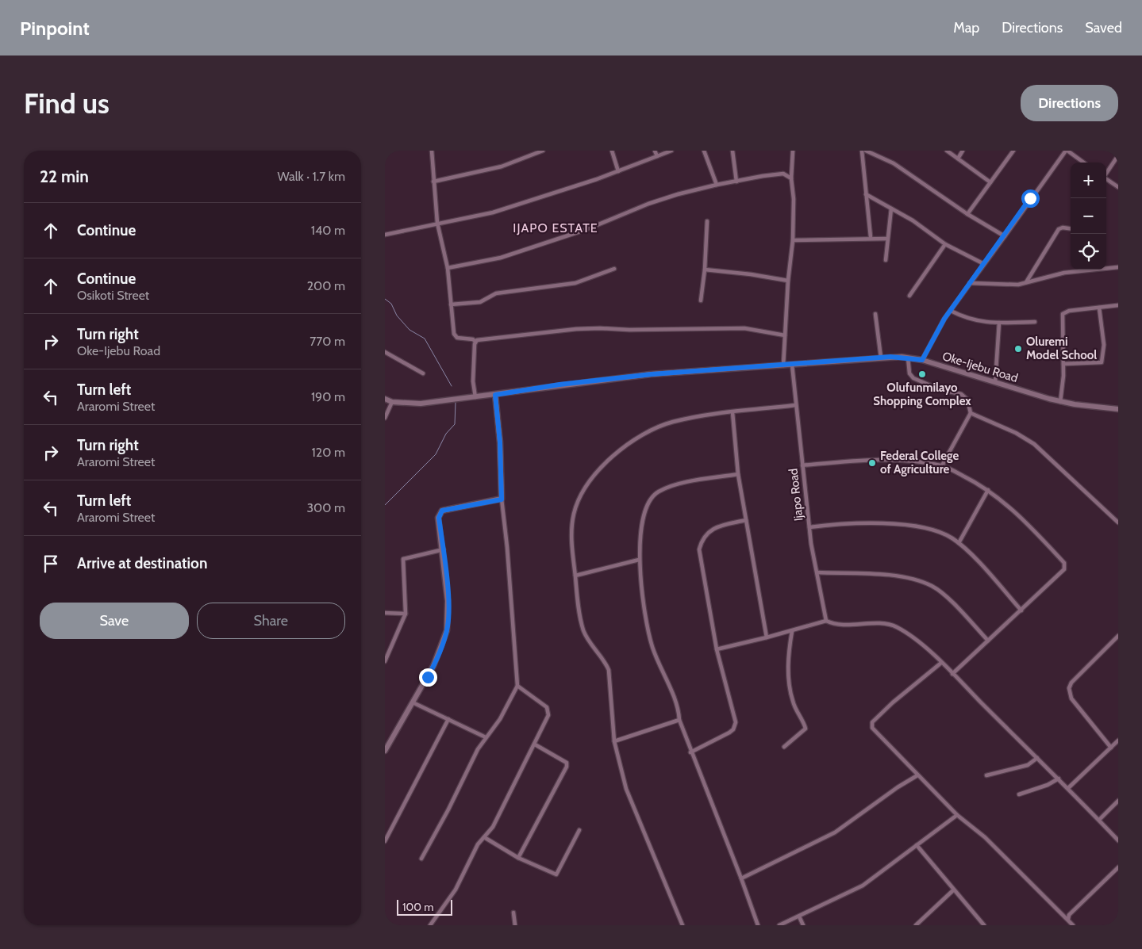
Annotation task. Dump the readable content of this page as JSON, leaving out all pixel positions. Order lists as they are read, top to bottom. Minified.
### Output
{"streets":{"main road":["Oke-Ijebu Road"],"street":["Ijapo Road"]},"crossings":[["Oke-Ijebu Road","Ijapo Road"]],"districts":["IJAPO ESTATE"],"places":["Oluremi Model School","Olufunmilayo Shopping Complex","Federal College of Agriculture"],"scale_bar":"100 m","page":{"header":"Pinpoint","nav":["Map","Directions","Saved"],"buttons":["Directions",["Save","Share"]],"title":"Find us","heading":["22 min","Walk · 1.7 km"],"map_buttons":["+","−"],"list":[["Continue","140 m"],["Continue","Osikoti Street","200 m"],["Turn right","Oke-Ijebu Road","770 m"],["Turn left","Araromi Street","190 m"],["Turn right","Araromi Street","120 m"],["Turn left","Araromi Street","300 m"],"Arrive at destination"],"scale":"100 m"}}
